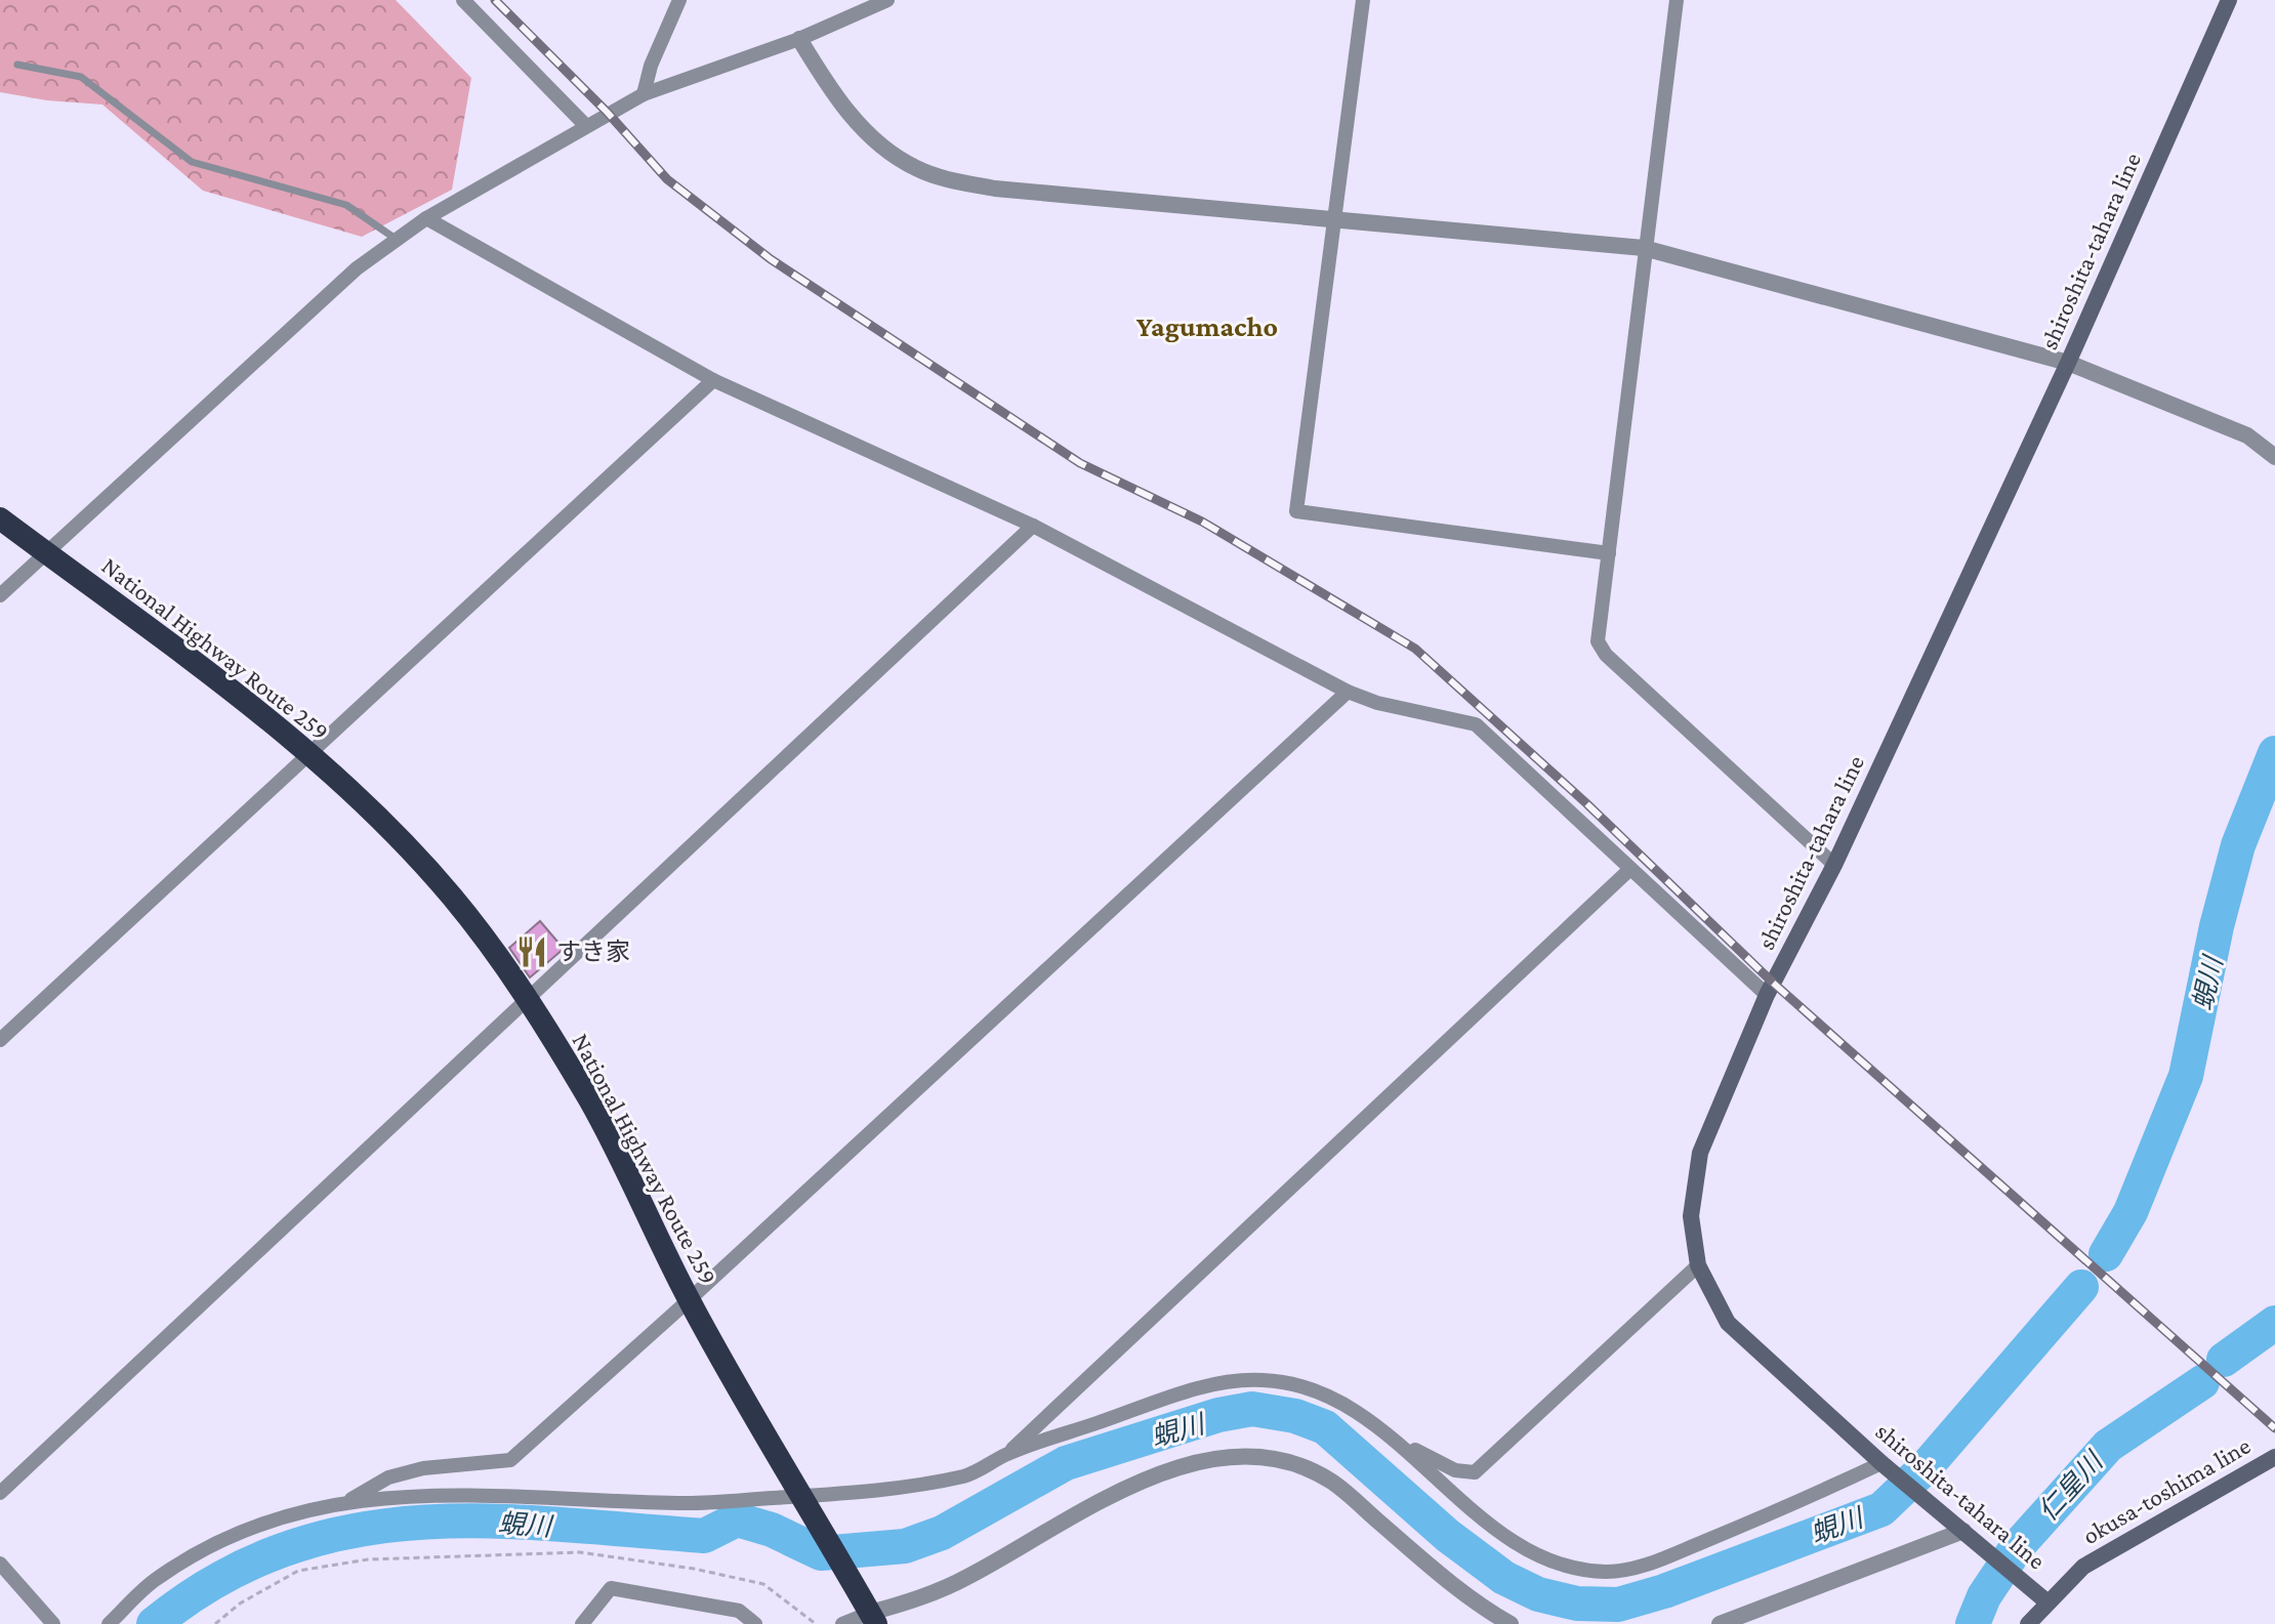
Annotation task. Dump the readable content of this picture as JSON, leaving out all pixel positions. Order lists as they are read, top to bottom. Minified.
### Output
{"streets":{"highway":["National Highway Route 259"],"main road":["shiroshita-tahara line","okusa-toshima line"]},"crossings":[["shiroshita-tahara line","okusa-toshima line"]],"districts":["Yagumacho"],"water":["蜆川","仁皇川"],"places":{"restaurant":["すき家"]}}
